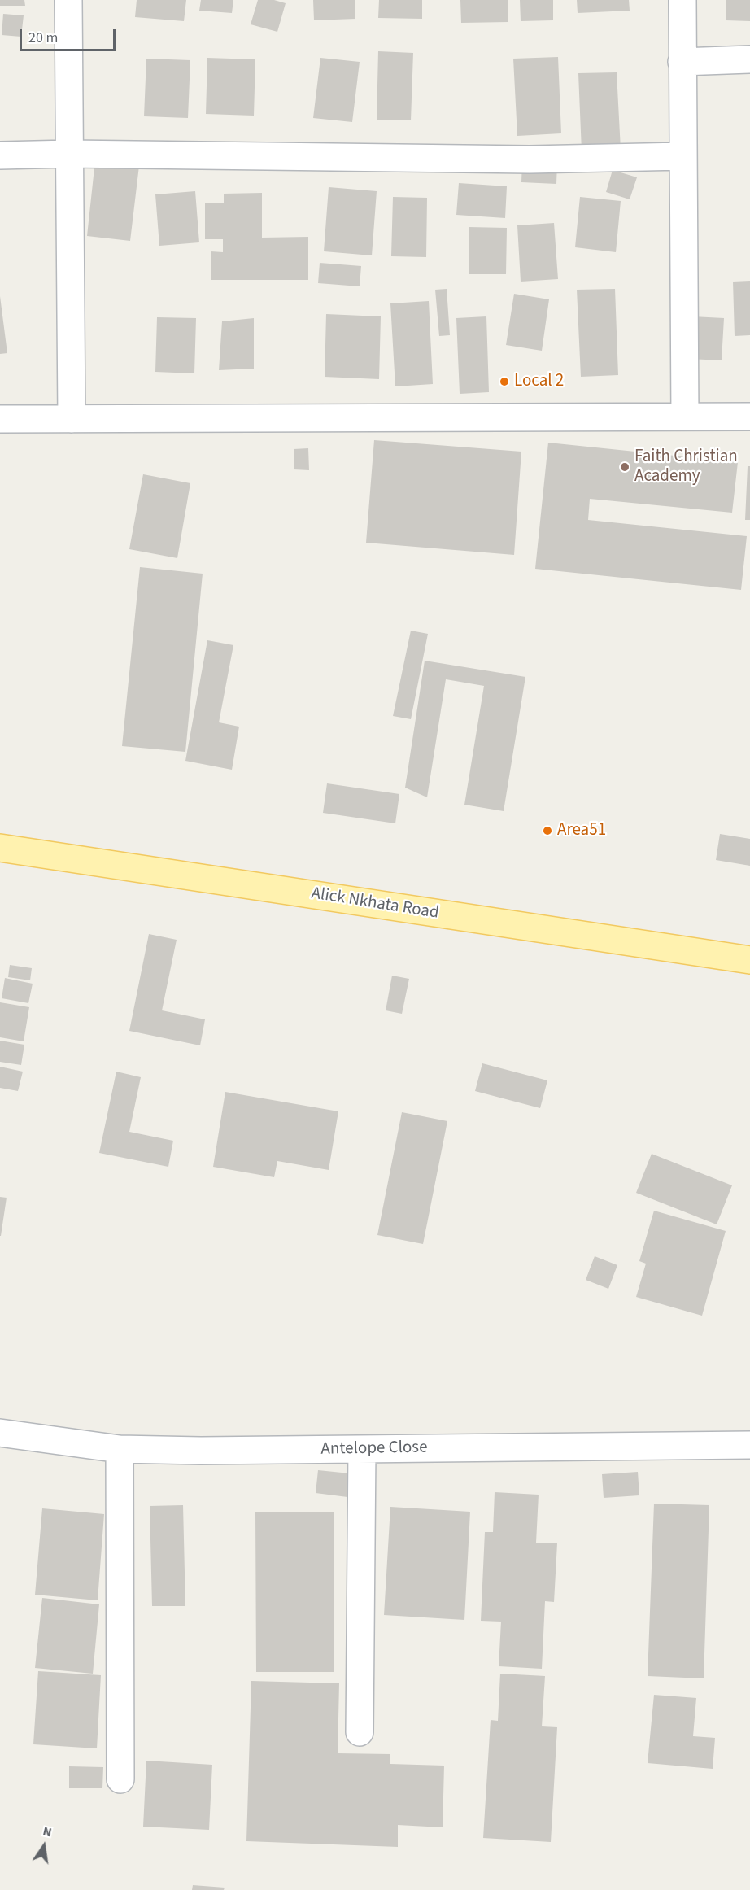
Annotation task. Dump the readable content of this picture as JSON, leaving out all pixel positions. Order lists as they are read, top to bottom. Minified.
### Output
{"streets":{"main road":["Alick Nkhata Road"],"street":["Antelope Close"]},"places":["Local 2","Faith Christian Academy","Area51"],"scale_bar":"20 m","north":"top"}
